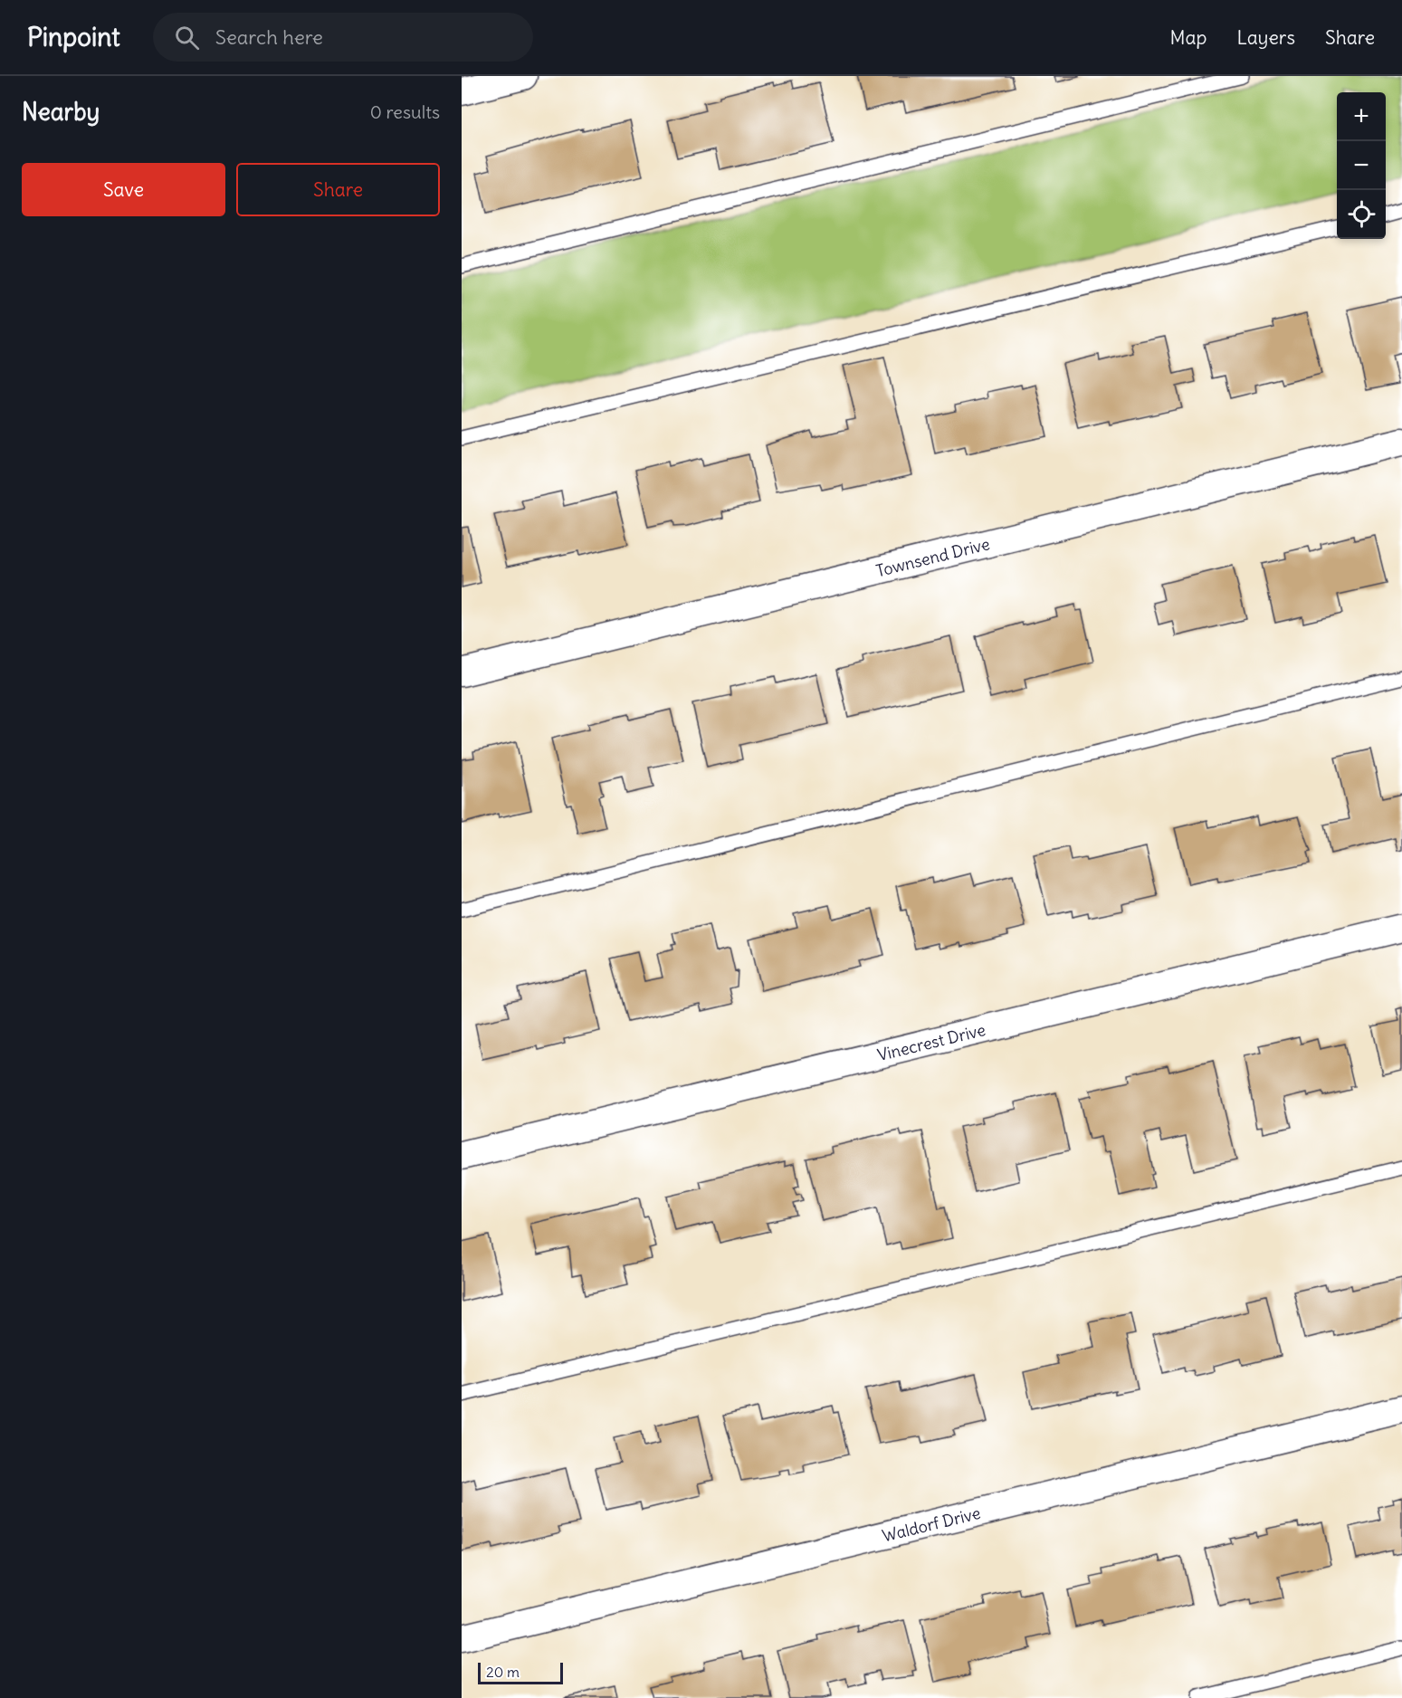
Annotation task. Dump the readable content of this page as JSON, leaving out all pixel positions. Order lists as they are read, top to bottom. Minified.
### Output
{"streets":{"street":["Townsend Drive","Vinecrest Drive","Waldorf Drive"]},"scale_bar":"20 m","page":{"header":"Pinpoint","search":"Search here","nav":["Map","Layers","Share"],"heading":["Nearby","0 results"],"map_buttons":["+","−"],"buttons":["Save","Share"],"scale":"20 m"}}
